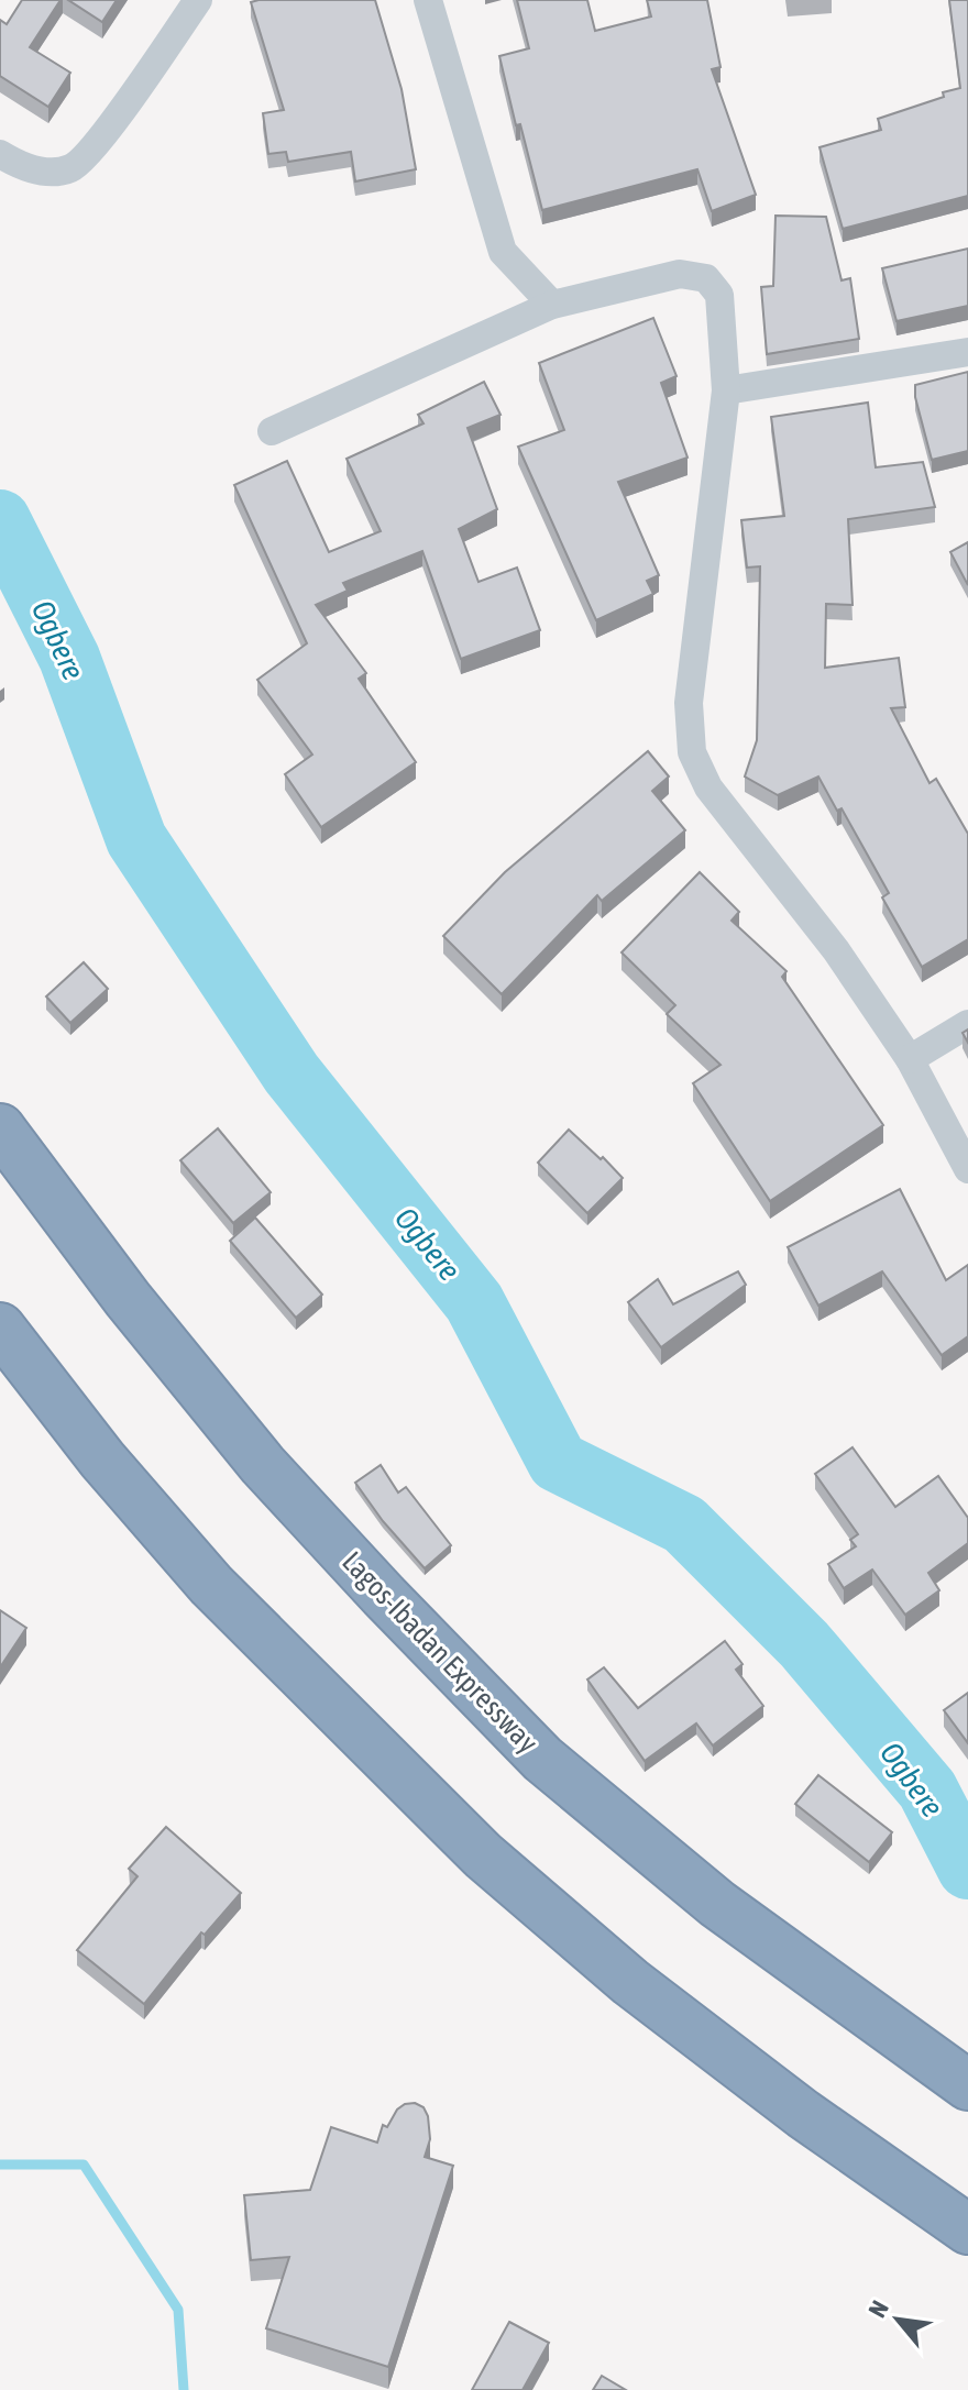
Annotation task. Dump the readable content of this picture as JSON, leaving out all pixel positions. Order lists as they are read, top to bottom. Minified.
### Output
{"streets":{"highway":["Lagos-Ibadan Expressway"]},"water":["Ogbere"],"north":"top left"}
